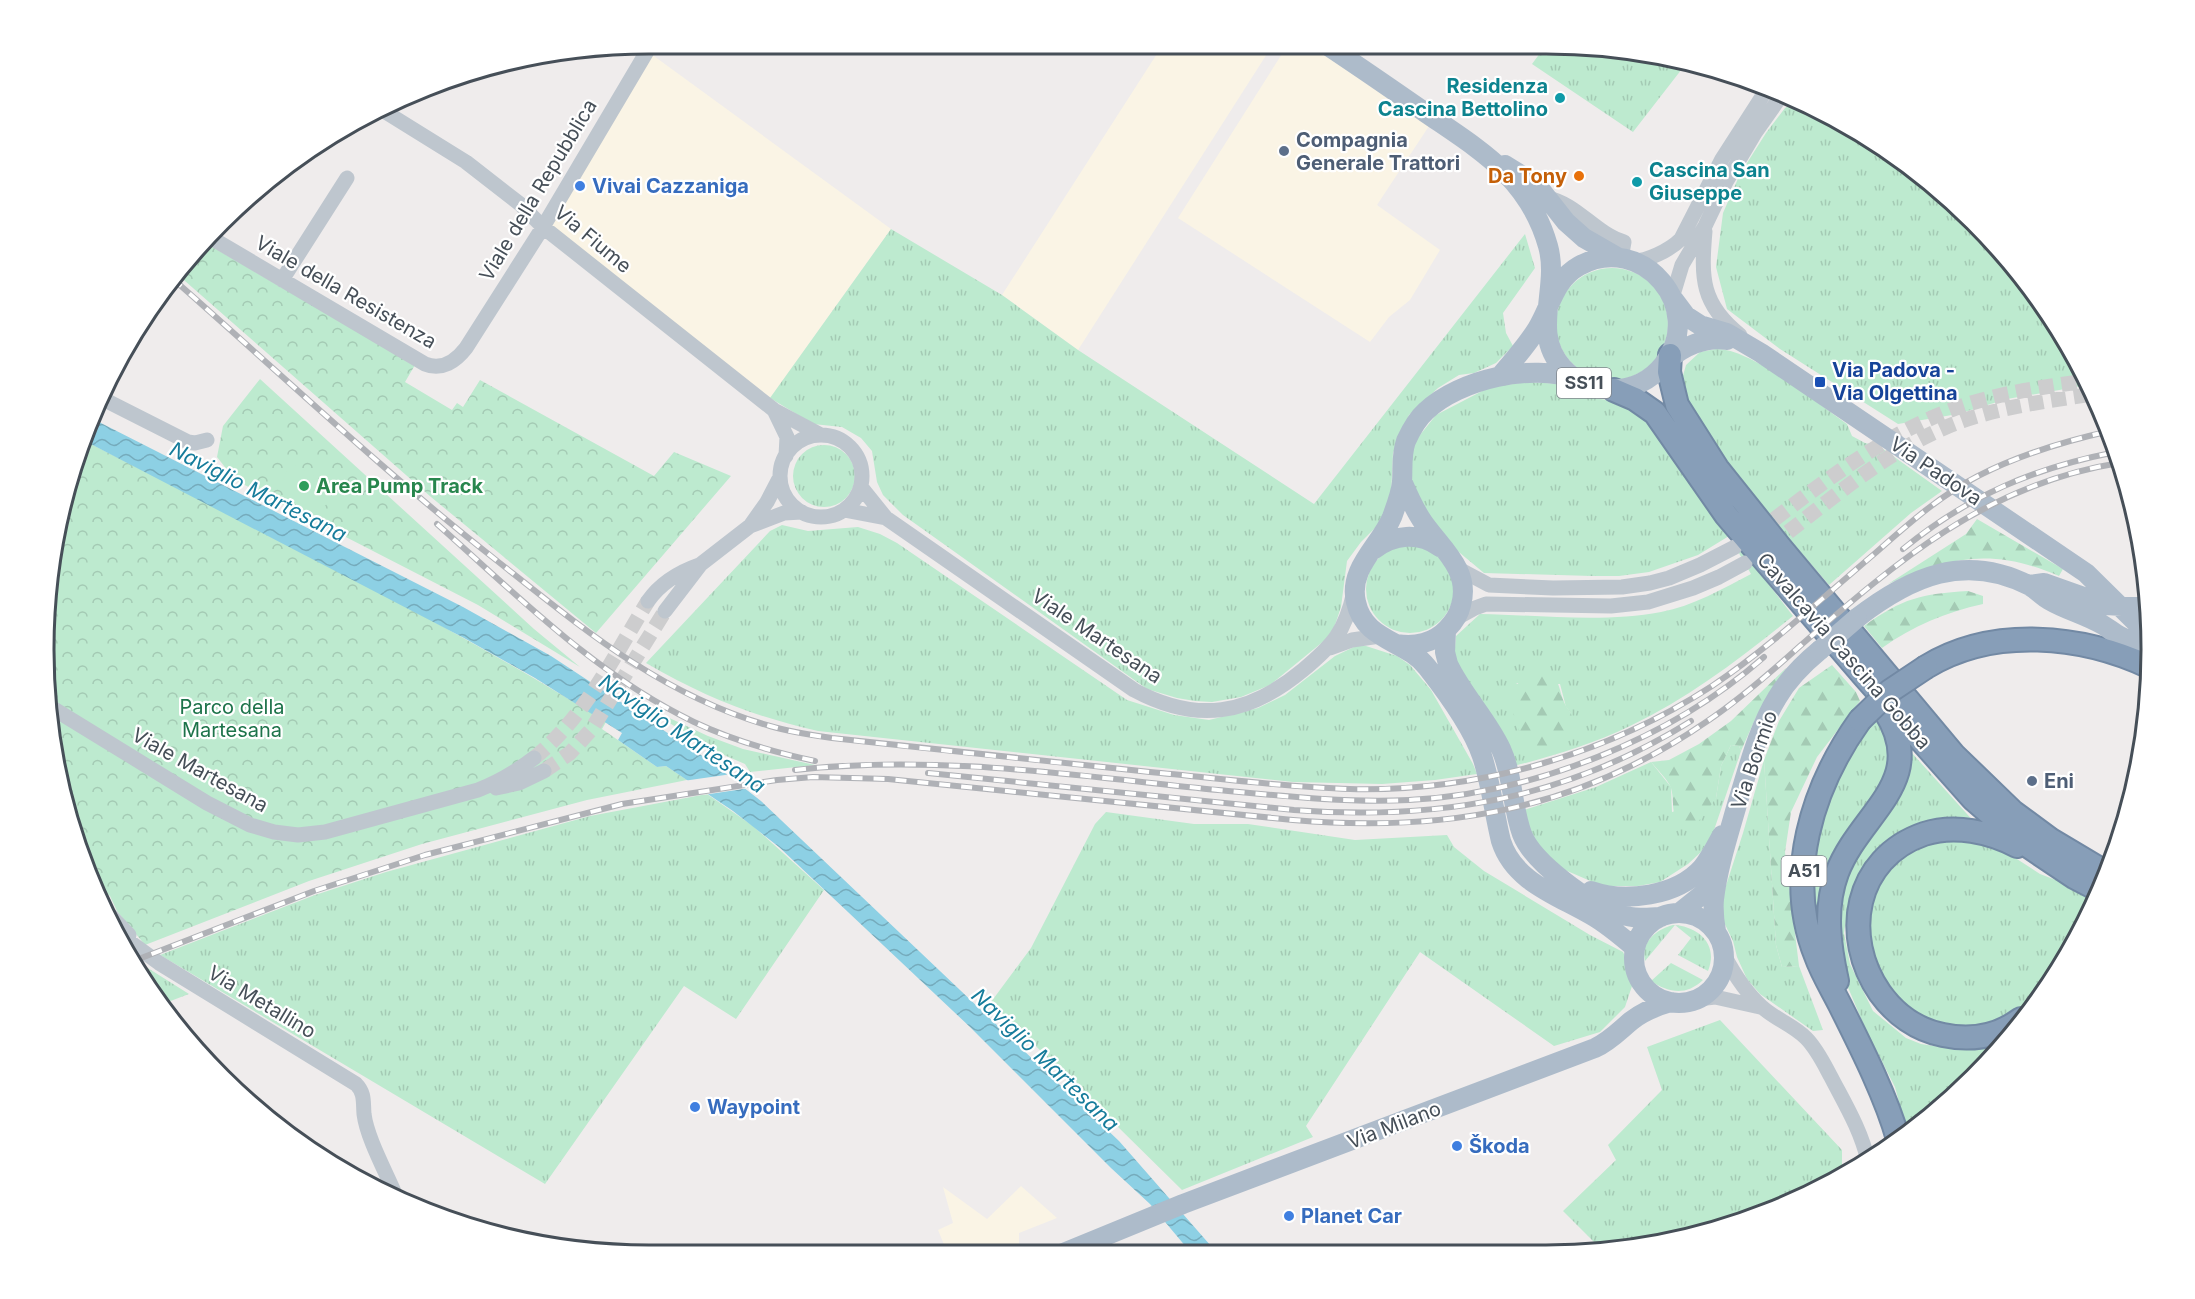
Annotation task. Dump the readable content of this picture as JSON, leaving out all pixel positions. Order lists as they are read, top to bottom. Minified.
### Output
{"streets":{"highway":["Cavalcavia Cascina Gobba","A51"],"main road":["SS11","Via Padova","Via Bormio","Via Milano"],"street":["Viale della Repubblica","Via Fiume","Viale della Resistenza","Viale Martesana","Via Metallino"]},"crossings":[["Viale della Repubblica","Via Fiume"],["Viale della Repubblica","Viale della Resistenza"],["Via Fiume","Viale Martesana"],["SS11","Via Padova"],["SS11","Cavalcavia Cascina Gobba"],["Via Padova","Cavalcavia Cascina Gobba"],["Via Padova","Via Bormio"],["Via Bormio","Via Milano"]],"water":["Naviglio Martesana"],"parks":["Parco della Martesana"],"places":{"other":["Residenza Cascina Bettolino","Compagnia Generale Trattori","Da Tony","Cascina San Giuseppe","Vivai Cazzaniga","Area Pump Track","Eni","Waypoint","Škoda","Planet Car"],"transit":["Via Padova - Via Olgettina"]}}
